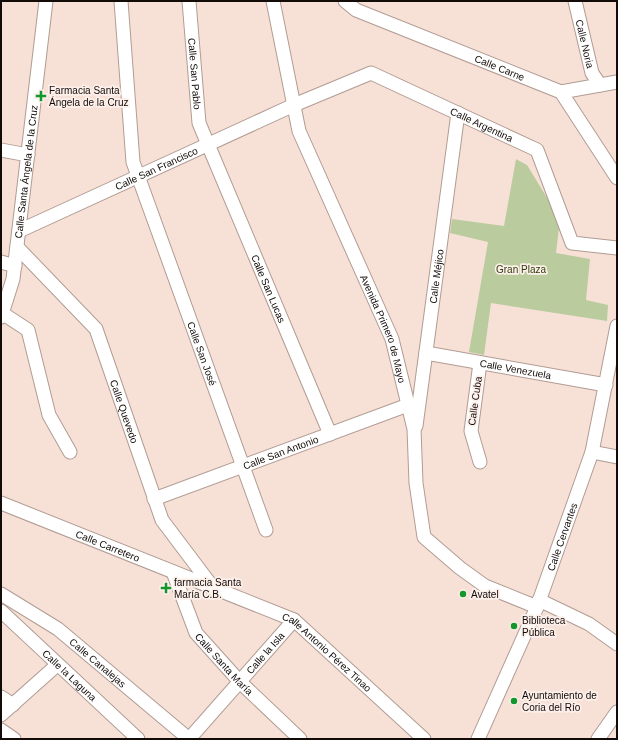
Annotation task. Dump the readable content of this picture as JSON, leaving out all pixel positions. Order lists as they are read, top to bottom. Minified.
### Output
{"streets":{"street":["Calle Noria","Calle Carne","Calle San Pablo","Calle Argentina","Calle San Francisco","Calle Santa Ángela de la Cruz","Calle Méjico","Calle San Lucas","Avenida Primero de Mayo","Calle San José","Calle Venezuela","Calle Cuba","Calle Quevedo","Calle San Antonio","Calle Cervantes","Calle Carretero","Calle la Isla","Calle Antonio Pérez Tinao","Calle Canalejas","Calle Santa María","Calle la Laguna"]},"crossings":[["Calle San Pablo","Calle San Francisco"],["Calle San Pablo","Calle San Lucas"],["Calle Argentina","Calle San Francisco"],["Calle Argentina","Calle Méjico"],["Calle Argentina","Avenida Primero de Mayo"],["Calle San Francisco","Calle Santa Ángela de la Cruz"],["Calle San Francisco","Calle San Lucas"],["Calle San Francisco","Avenida Primero de Mayo"],["Calle San Francisco","Calle San José"],["Calle Santa Ángela de la Cruz","Calle Quevedo"],["Calle Méjico","Avenida Primero de Mayo"],["Calle Méjico","Calle Venezuela"],["Calle San Lucas","Calle San Antonio"],["Avenida Primero de Mayo","Calle San Antonio"],["Avenida Primero de Mayo","Calle Cervantes"],["Calle San José","Calle San Antonio"],["Calle Venezuela","Calle Cuba"],["Calle Venezuela","Calle Cervantes"],["Calle Quevedo","Calle San Antonio"],["Calle Quevedo","Calle Carretero"],["Calle Quevedo","Calle Antonio Pérez Tinao"],["Calle Carretero","Calle Antonio Pérez Tinao"],["Calle Carretero","Calle Santa María"],["Calle la Isla","Calle Antonio Pérez Tinao"],["Calle la Isla","Calle Canalejas"],["Calle la Isla","Calle Santa María"]],"parks":["Gran Plaza"],"places":{"health":["Farmacia Santa Ángela de la Cruz","farmacia Santa María C.B."],"other":["Avatel","Biblioteca Pública","Ayuntamiento de Coria del Río"]}}
